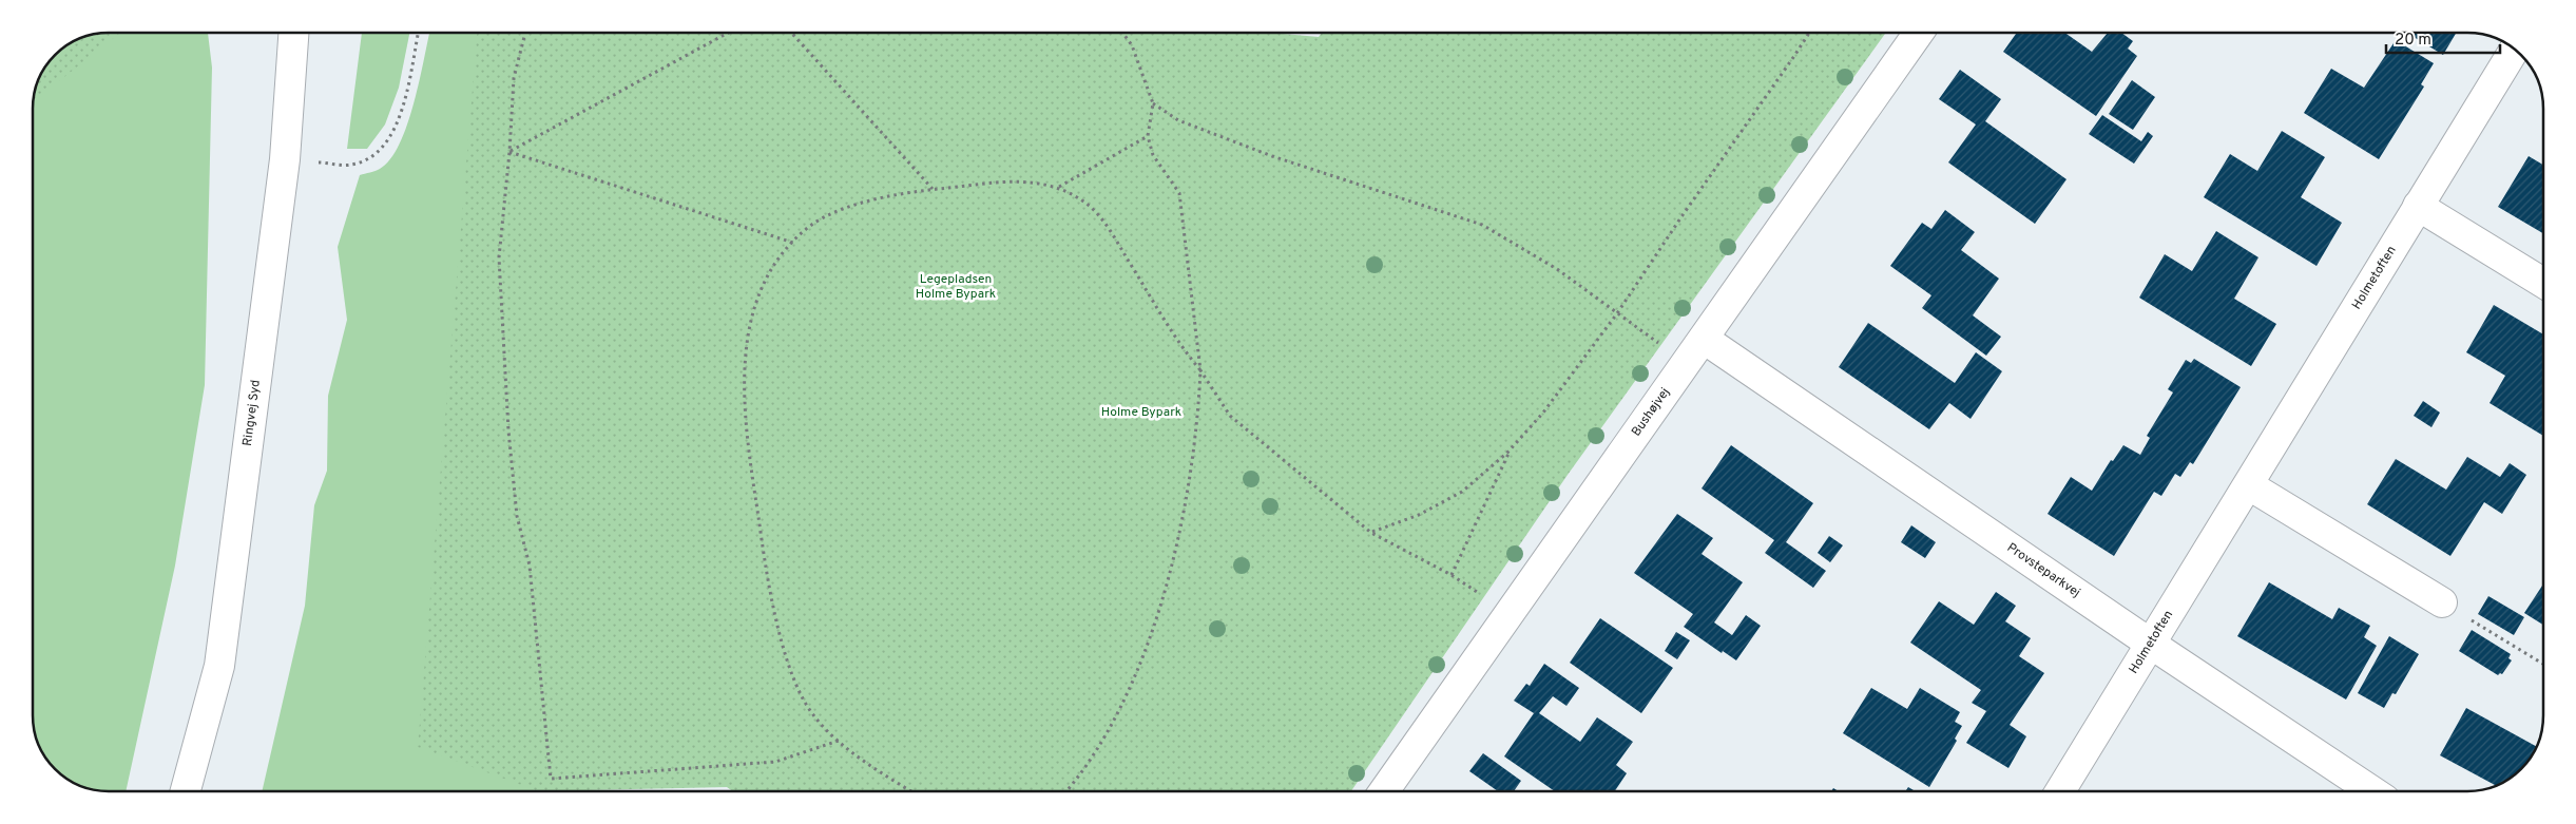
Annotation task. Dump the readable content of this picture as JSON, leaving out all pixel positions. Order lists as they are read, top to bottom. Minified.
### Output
{"streets":{"street":["Holmetoften","Ringvej Syd","Bushøjvej","Provsteparkvej"]},"crossings":[["Holmetoften","Provsteparkvej"],["Bushøjvej","Provsteparkvej"]],"parks":["Legepladsen Holme Bypark","Holme Bypark"],"scale_bar":"20 m"}
